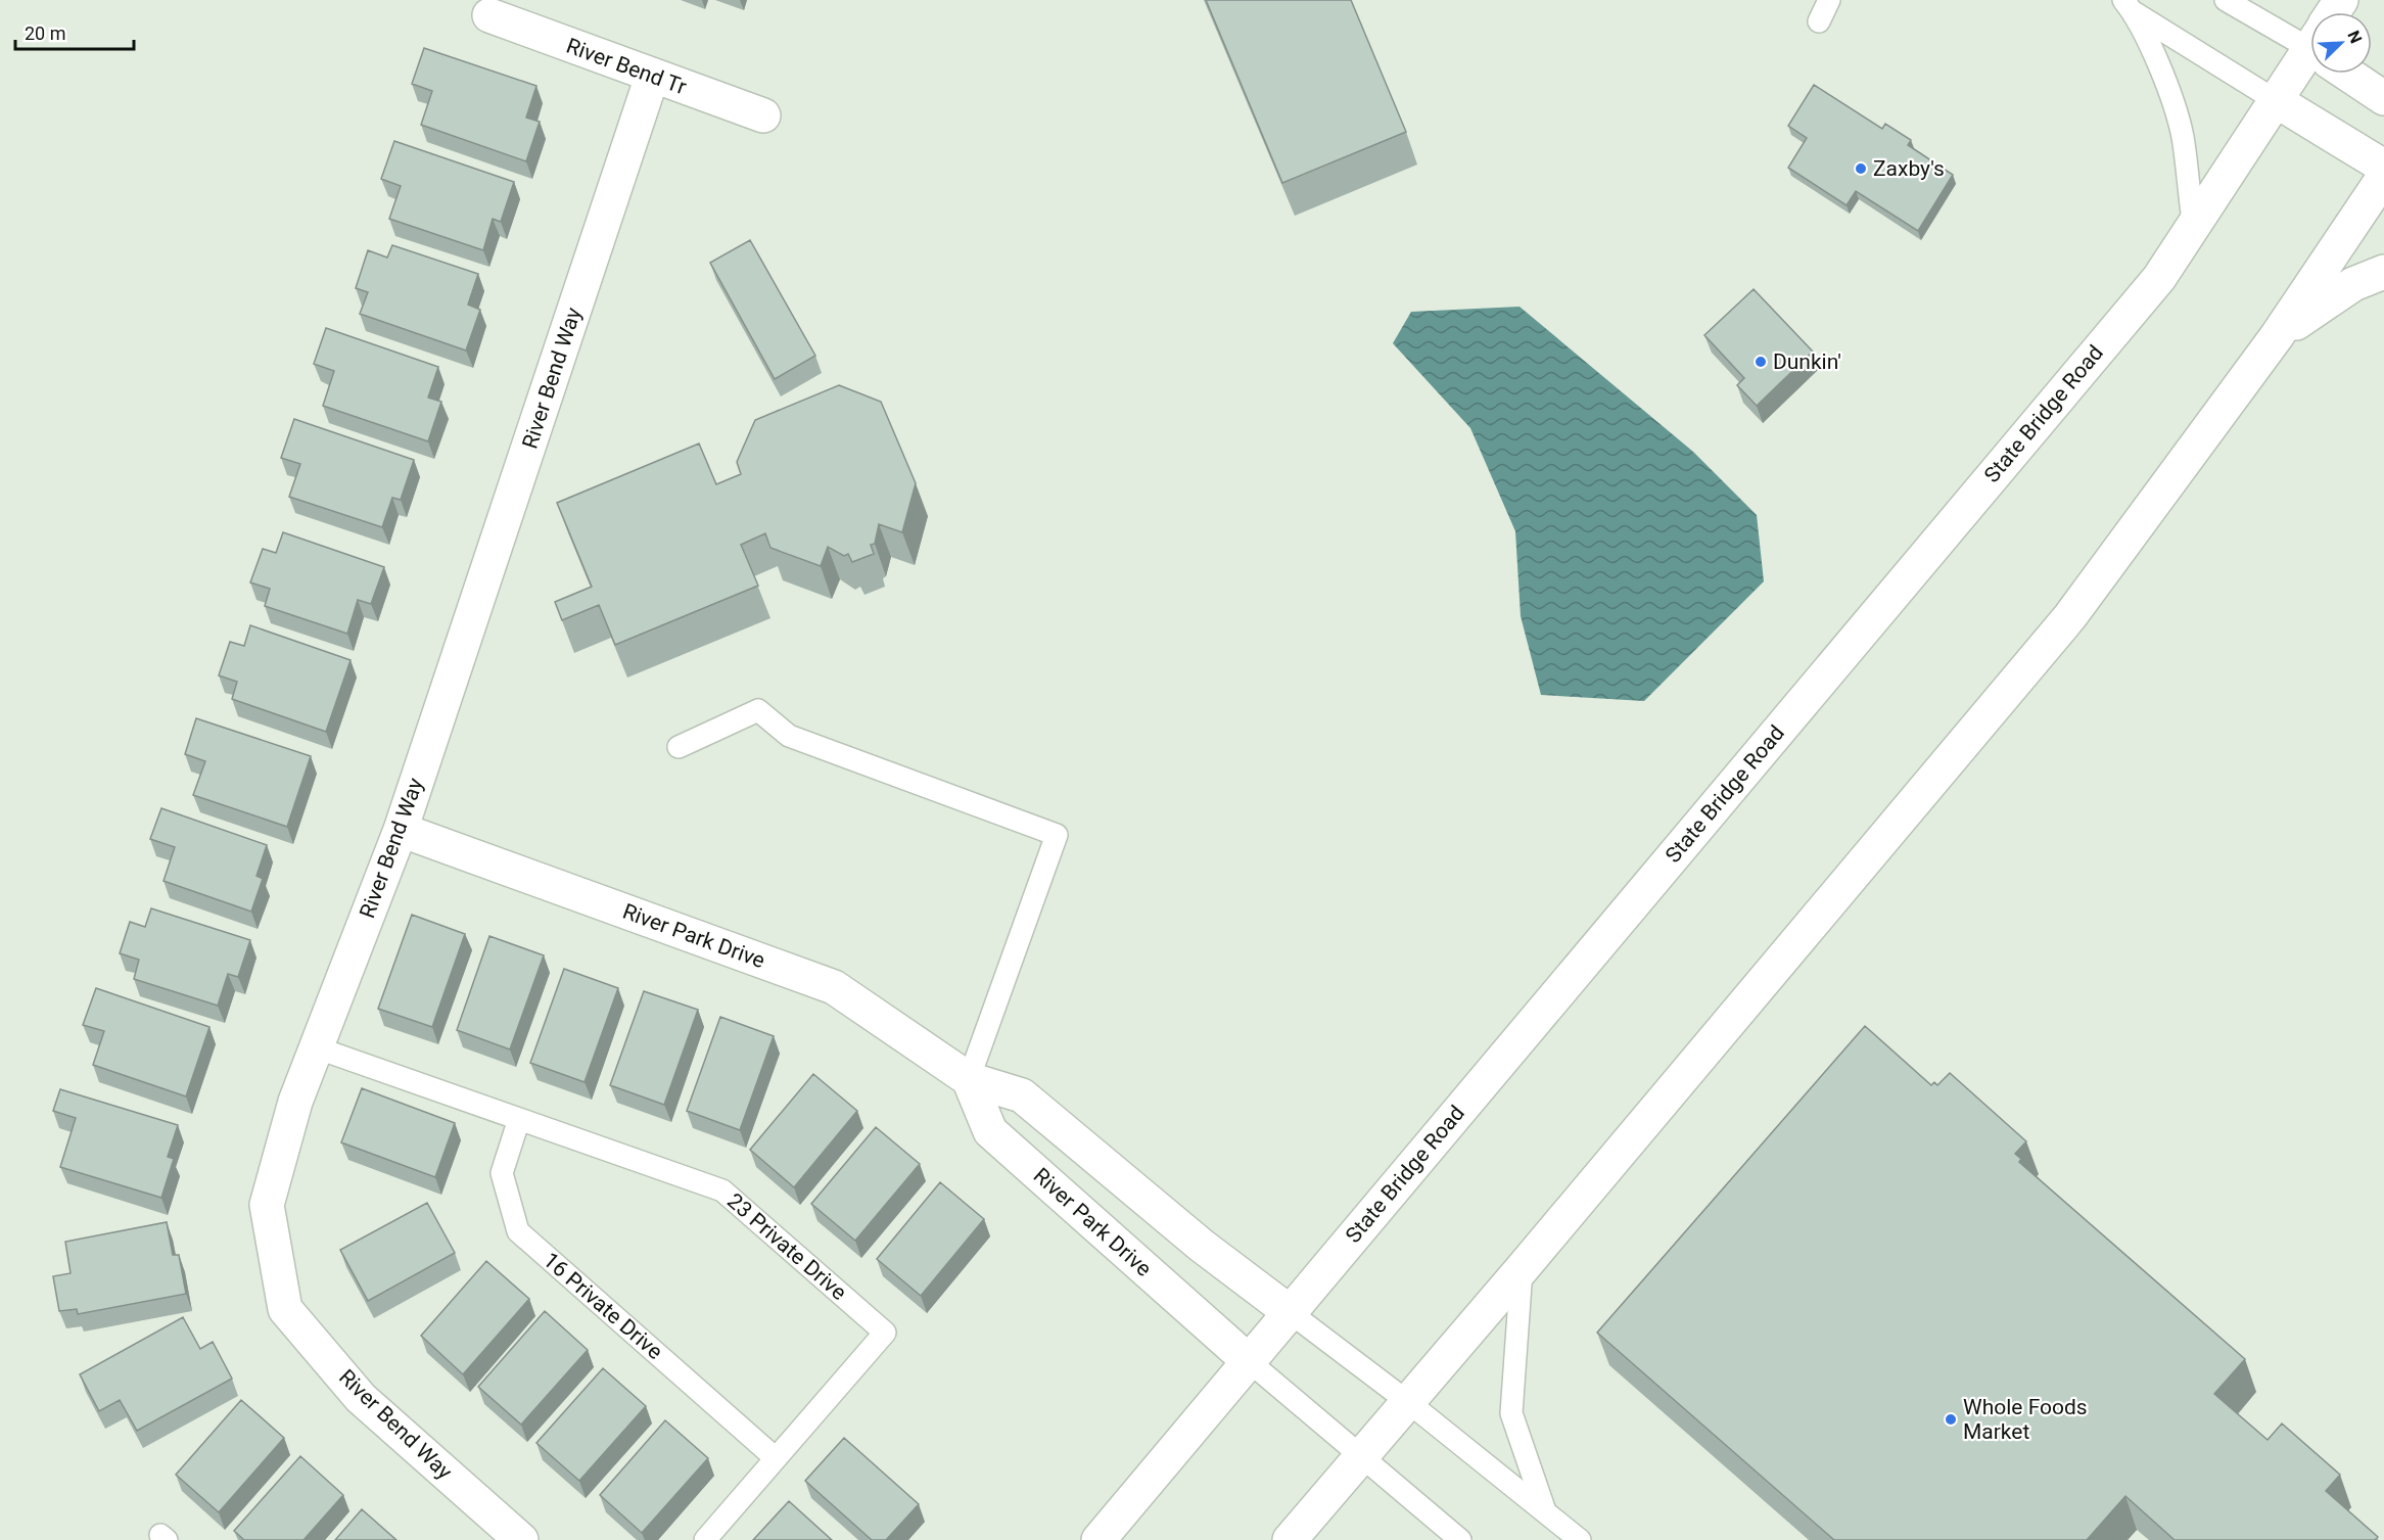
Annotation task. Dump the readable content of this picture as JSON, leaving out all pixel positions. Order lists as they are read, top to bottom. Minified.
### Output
{"streets":{"main road":["River Bend Tr","River Bend Way","State Bridge Road","River Park Drive"],"lane":["23 Private Drive","16 Private Drive"]},"crossings":[["River Bend Tr","River Bend Way"],["River Bend Way","River Park Drive"],["River Bend Way","23 Private Drive"],["State Bridge Road","River Park Drive"],["23 Private Drive","16 Private Drive"]],"places":["Zaxby's","Dunkin'","Whole Foods Market"],"scale_bar":"20 m","north":"top right"}
